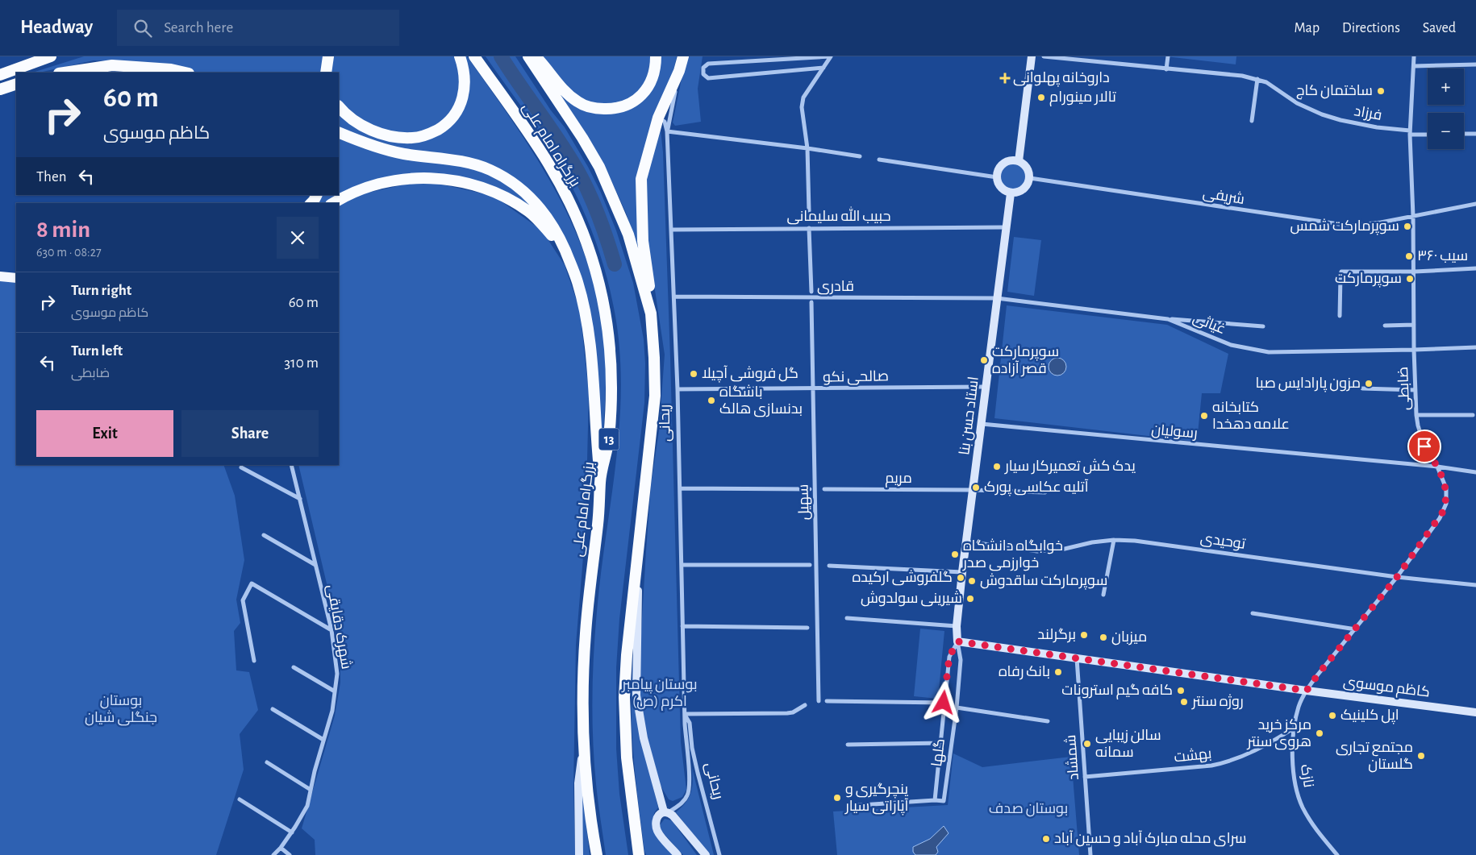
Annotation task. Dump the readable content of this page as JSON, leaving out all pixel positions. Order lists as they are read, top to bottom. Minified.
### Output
{"streets":{"highway":["بزرگراه امام علی","13"],"main road":["استاد حسن بنا","کاظم موسوی"],"street":["فرزاد","شریفی","حبیب الله سلیمانی","قادری","غیاثی","صالحی نکو","ضابطی","ریحانی","رسولیان","مریم","سهیل","توحیدی","شهرک دقایقی","گلها","بهشت","شمشاد","نازک"]},"crossings":[["فرزاد","ضابطی"],["شریفی","ضابطی"],["شریفی","استاد حسن بنا"],["حبیب الله سلیمانی","استاد حسن بنا"],["حبیب الله سلیمانی","ریحانی"],["قادری","غیاثی"],["قادری","استاد حسن بنا"],["قادری","ریحانی"],["غیاثی","ضابطی"],["غیاثی","استاد حسن بنا"],["صالحی نکو","استاد حسن بنا"],["صالحی نکو","ریحانی"],["صالحی نکو","سهیل"],["ضابطی","رسولیان"],["ضابطی","توحیدی"],["ضابطی","کاظم موسوی"],["ضابطی","نازک"],["استاد حسن بنا","رسولیان"],["استاد حسن بنا","مریم"],["استاد حسن بنا","توحیدی"],["استاد حسن بنا","کاظم موسوی"],["استاد حسن بنا","گلها"],["کاظم موسوی","گلها"],["کاظم موسوی","شمشاد"],["کاظم موسوی","نازک"],["بهشت","شمشاد"],["بهشت","نازک"]],"parks":["بوستان پیامبر اکرم (ص)","بوستان جنگلی شیان","بوستان صدف"],"places":{"health":["داروخانه پهلوانی"],"other":["ساختمان کاج","تالار مینورام","سوپرمارکت شمس","سیب ٣۶٠","سوپرمارکت","سوپرمارکت قصر آزاده","گل فروشی آچیلا","مزون پارادایس صبا","باشگاه بدنسازی هالک","کتابخانه علامه دهخدا","یدک کش تعمیرکار سیار","آتلیه عکاسی پورک","خوابگاه دانشگاه خوارزمی صدر","گلفروشی ارکیده","سوپرمارکت ساقدوش","شیرینی سولدوش","برگرلند","میزبان","بانک رفاه","کافه گیم استرونات","روژه سنتر","اپل کلینیک","مرکز خرید هروی سنتر","سالن زیبایی سمانه","مجتمع تجاری گلستان","پنچرگیری و آپاراتی سیار","سرای محله مبارک آباد و حسین آباد"]},"page":{"header":"Headway","search":"Search here","nav":["Map","Directions","Saved"],"map_buttons":["+","−"],"turn":["60 m","کاظم موسوی"],"then":"Then","heading":["8 min","630 m · 08:27"],"list":[{"name":"Turn right","note":"کاظم موسوی","value":"60 m"},{"name":"Turn left","note":"ضابطی","value":"310 m"}],"buttons":["Exit","Share"]}}
